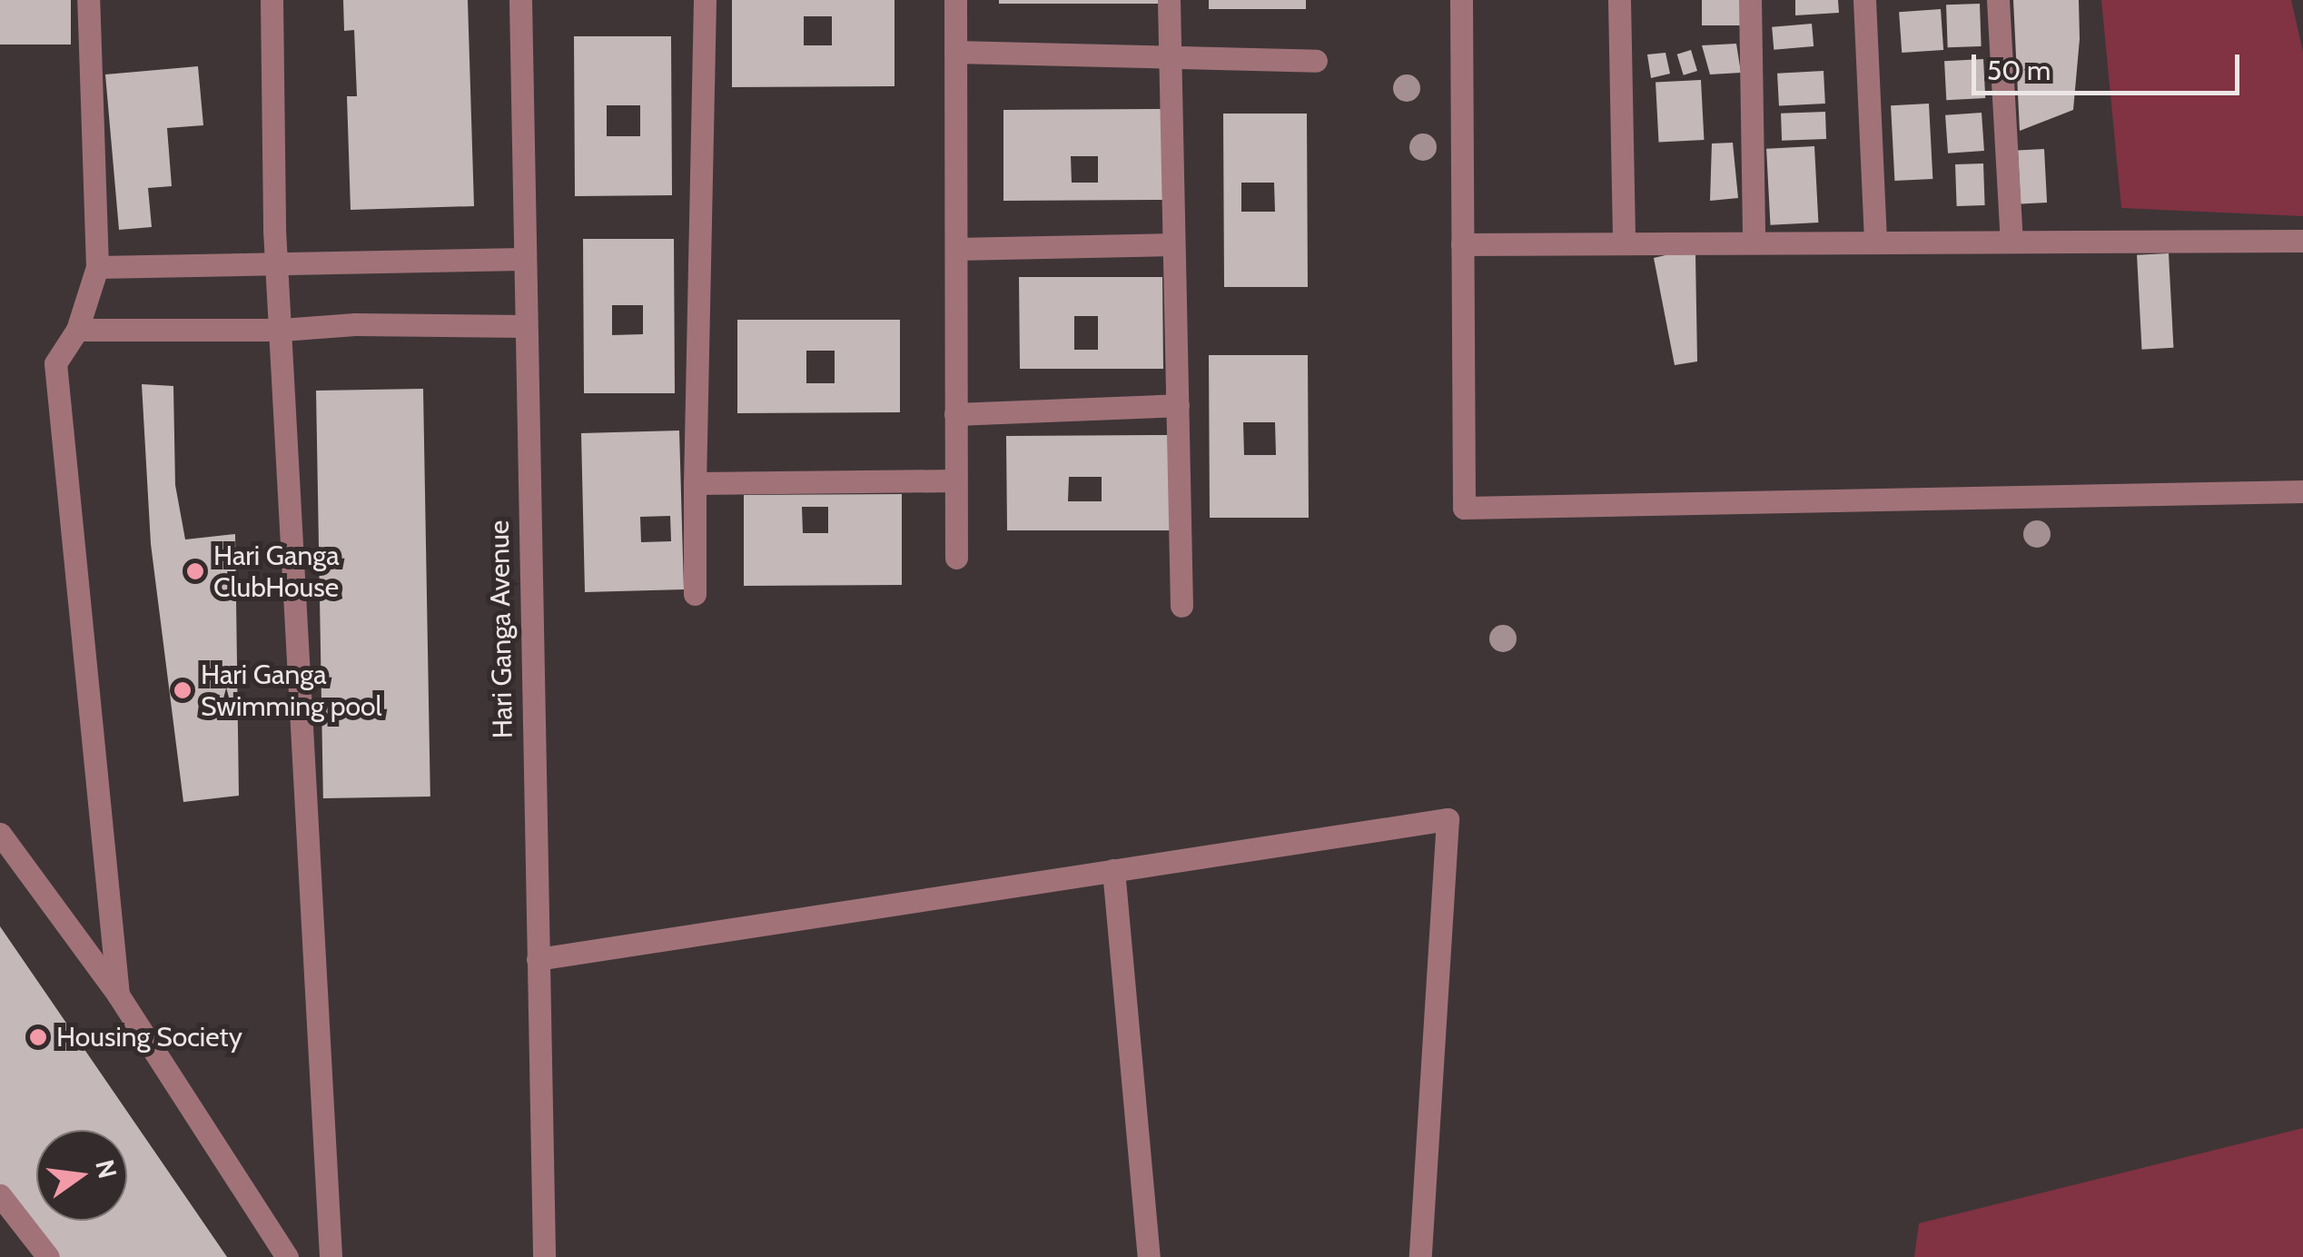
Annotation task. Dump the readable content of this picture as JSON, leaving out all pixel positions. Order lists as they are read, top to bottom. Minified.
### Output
{"streets":{"street":["Hari Ganga Avenue"]},"places":["Hari Ganga ClubHouse","Hari Ganga Swimming pool","Housing Society"],"scale_bar":"50 m","north":"right"}
